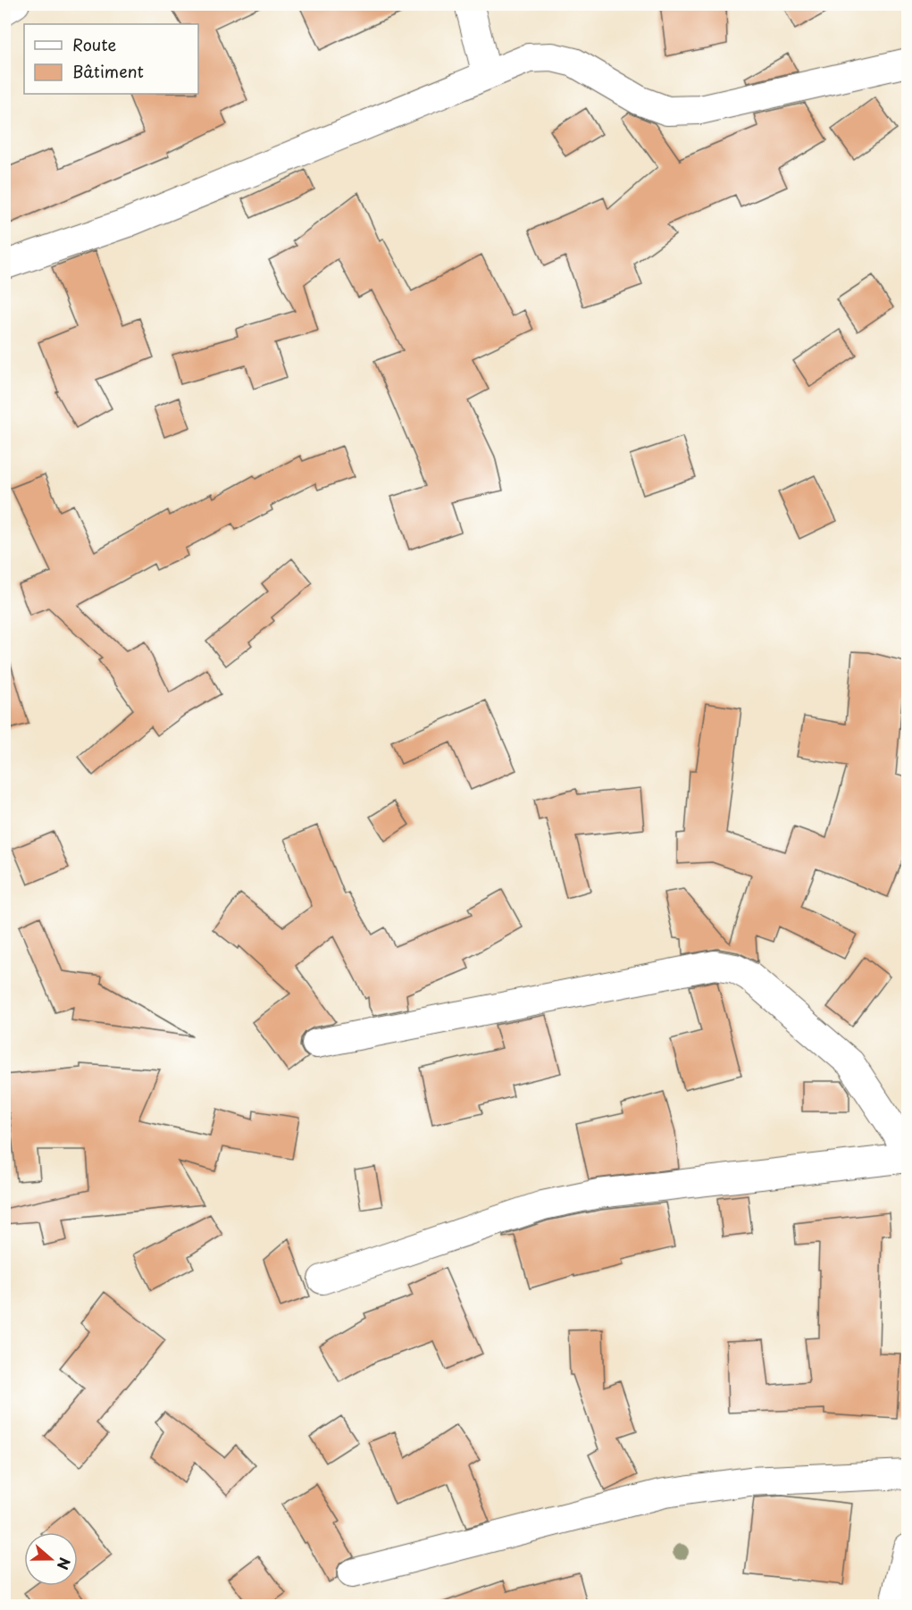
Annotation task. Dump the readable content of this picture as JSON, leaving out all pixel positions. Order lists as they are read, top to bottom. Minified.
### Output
{"legend":["Route","Bâtiment"],"north":"right"}
